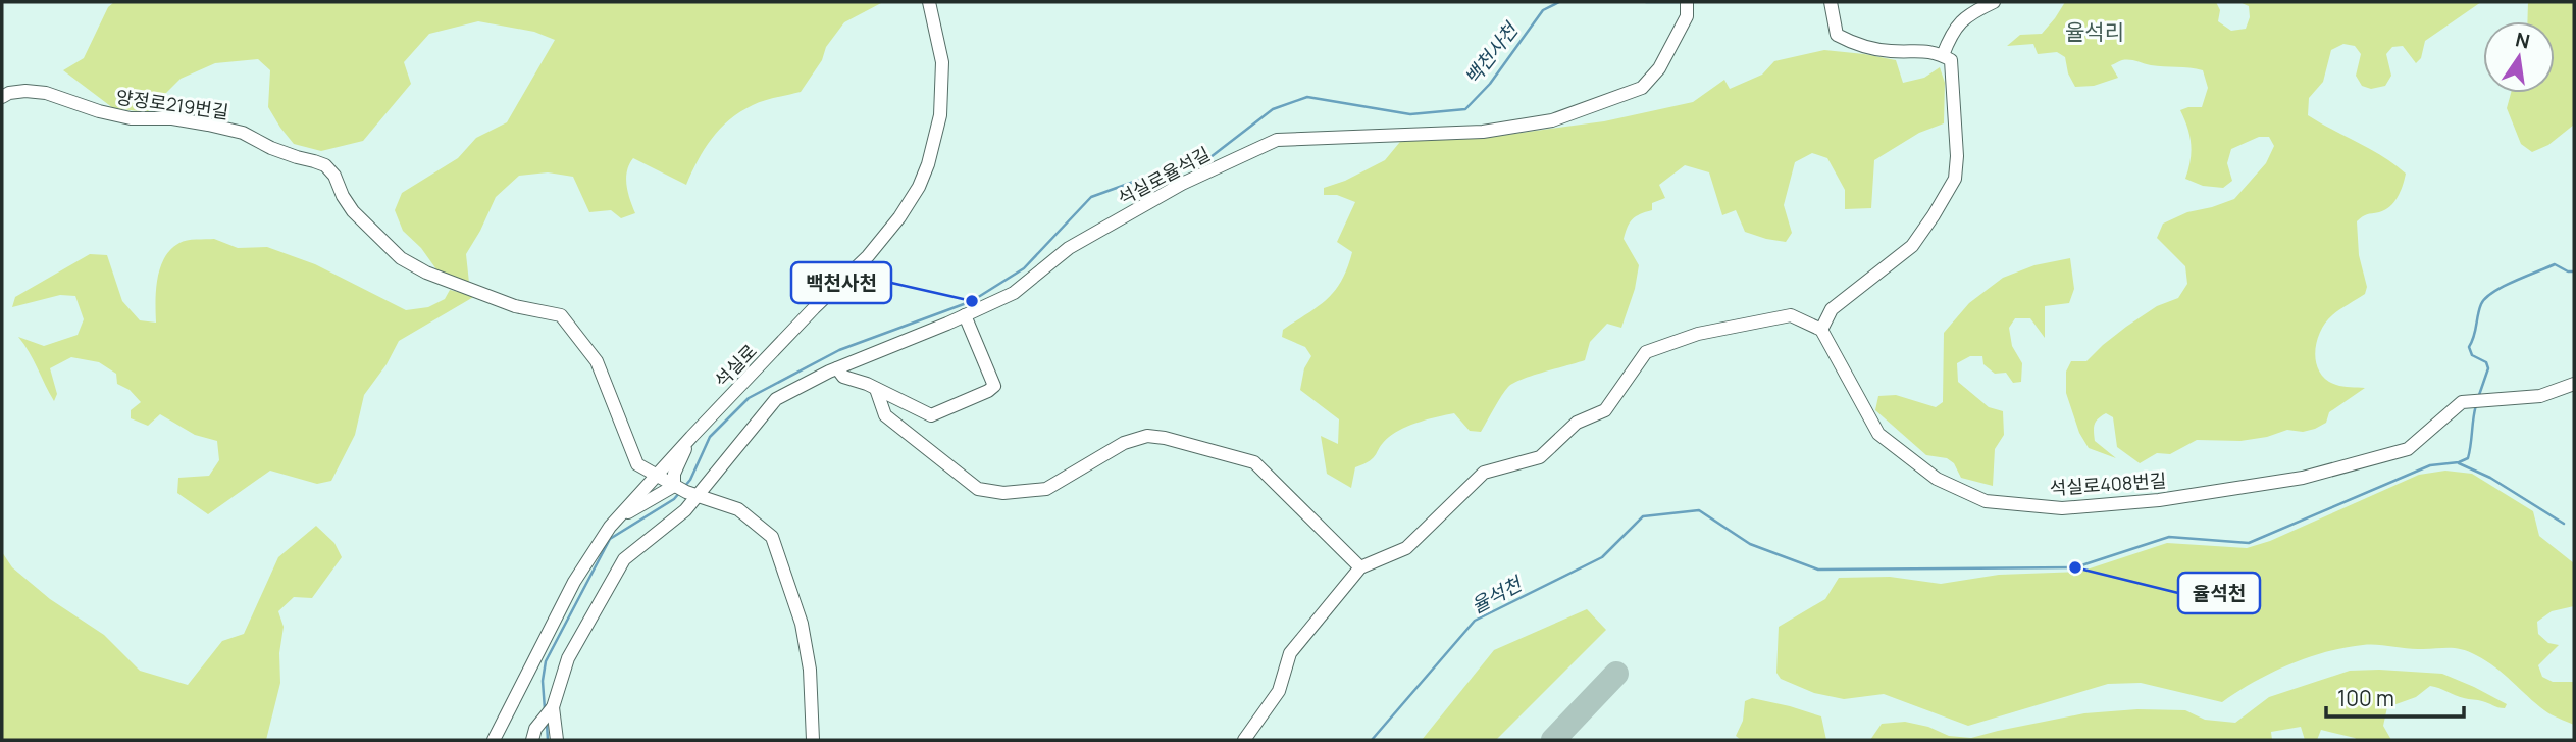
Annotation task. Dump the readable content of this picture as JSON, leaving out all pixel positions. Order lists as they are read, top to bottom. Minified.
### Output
{"streets":{"street":["양정로219번길","석실로율석길","석실로","석실로408번길"]},"crossings":[["양정로219번길","석실로"]],"districts":["율석리"],"water":["백천사천","율석천"],"places":["백천사천","율석천"],"scale_bar":"100 m","north":"top"}
